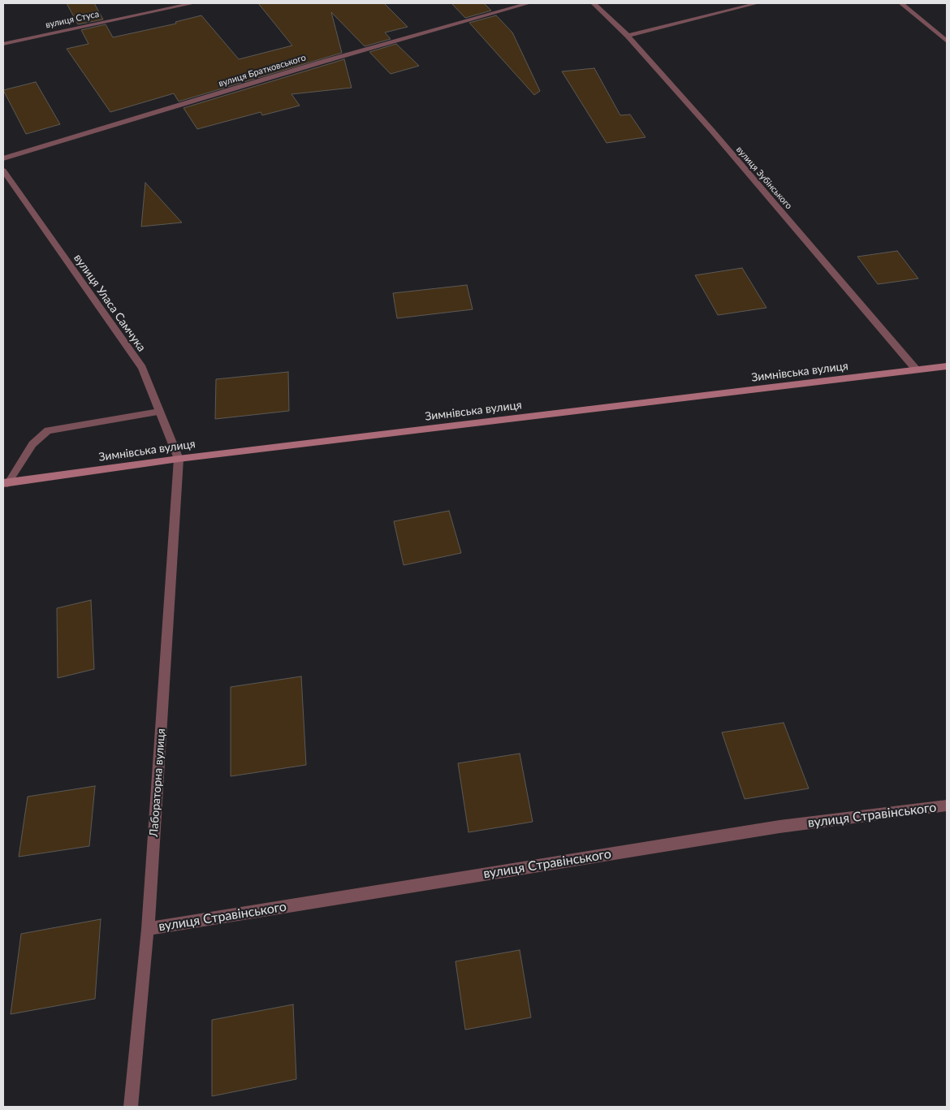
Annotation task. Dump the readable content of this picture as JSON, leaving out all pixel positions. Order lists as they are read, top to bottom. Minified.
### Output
{"streets":{"main road":["Зимнівська вулиця"],"street":["вулиця Стуса","вулиця Братковського","вулиця Зубінського","вулиця Уласа Самчука","Лабораторна вулиця","вулиця Стравінського"]},"crossings":[["вулиця Зубінського","Зимнівська вулиця"],["вулиця Уласа Самчука","Зимнівська вулиця"],["вулиця Уласа Самчука","Лабораторна вулиця"],["Зимнівська вулиця","Лабораторна вулиця"],["Лабораторна вулиця","вулиця Стравінського"]]}
